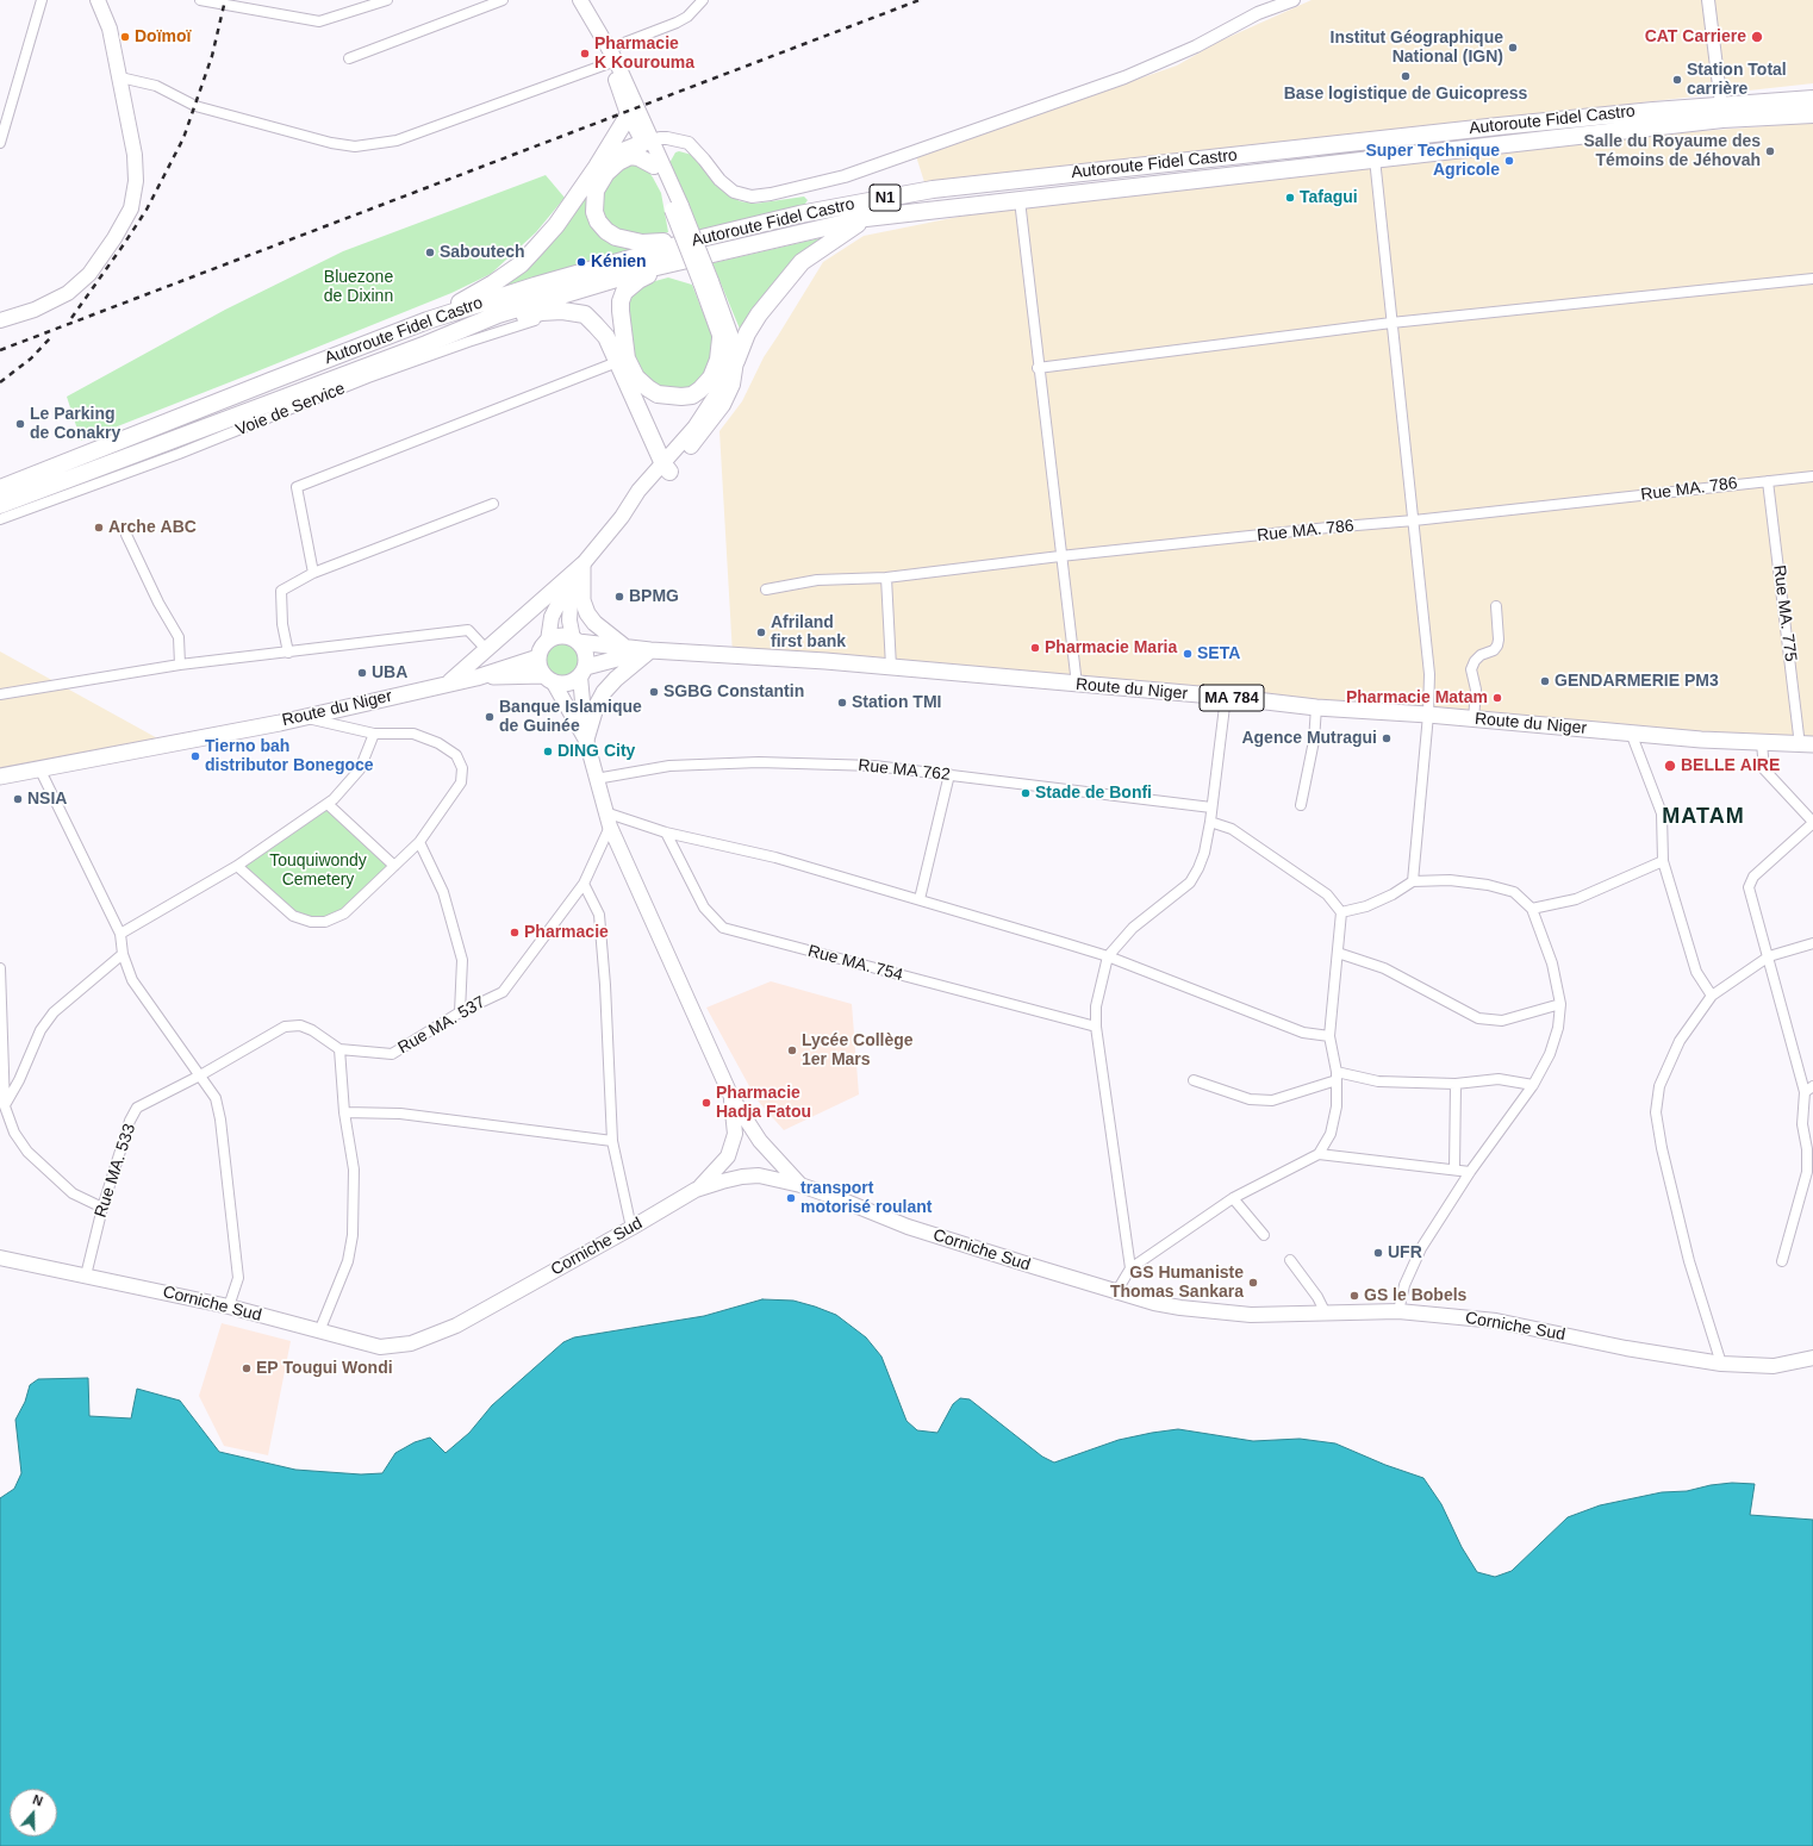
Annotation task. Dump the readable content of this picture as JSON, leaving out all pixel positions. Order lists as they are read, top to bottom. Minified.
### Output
{"streets":{"highway":["Autoroute Fidel Castro","N1"],"main road":["Route du Niger","MA 784","Corniche Sud"],"street":["Voie de Service","Rue MA. 786","Rue MA. 775","Rue MA 762","Rue MA. 754","Rue MA. 537","Rue MA. 533"]},"crossings":[["Rue MA. 786","Rue MA. 775"],["Rue MA. 775","Route du Niger"],["Rue MA. 537","Rue MA. 533"],["Rue MA. 533","Corniche Sud"]],"districts":["MATAM"],"parks":["Bluezone de Dixinn","Touquiwondy Cemetery"],"places":["Doïmoï","CAT Carriere","Institut Géographique National (IGN)","Pharmacie K Kourouma","Base logistique de Guicopress","Station Total carrière","Salle du Royaume des Témoins de Jéhovah","Super Technique Agricole","Tafagui","Saboutech","Kénien","Le Parking de Conakry","Arche ABC","BPMG","Afriland first bank","Pharmacie Maria","SETA","UBA","GENDARMERIE PM3","SGBG Constantin","Pharmacie Matam","Station TMI","Banque Islamique de Guinée","Agence Mutragui","DING City","Tierno bah distributor Bonegoce","BELLE AIRE","Stade de Bonfi","NSIA","Pharmacie","Lycée Collège 1er Mars","Pharmacie Hadja Fatou","transport motorisé roulant","UFR","GS Humaniste Thomas Sankara","GS le Bobels","EP Tougui Wondi"],"north":"top"}
